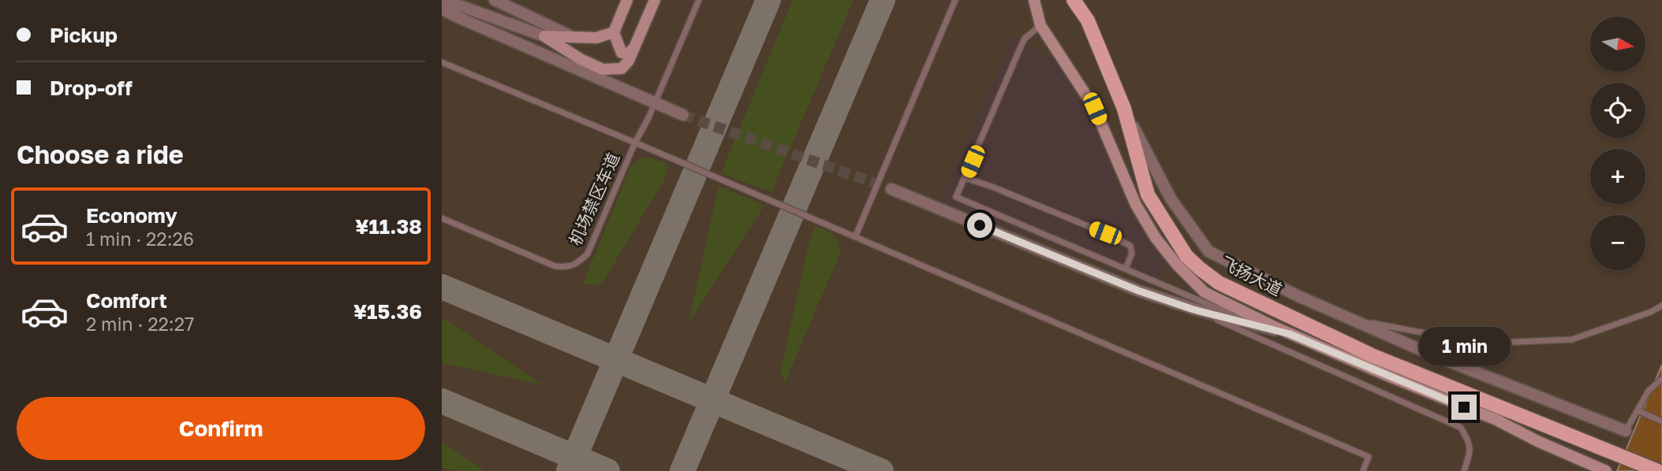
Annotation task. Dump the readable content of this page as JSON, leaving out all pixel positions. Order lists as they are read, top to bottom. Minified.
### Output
{"streets":{"main road":["飞扬大道"],"lane":["机场禁区车道"]},"north":"right","page":{"banner":["Pickup","Drop-off"],"map_buttons":["+","−"],"heading":"Choose a ride","list":[{"name":"Economy","note":"1 min · 22:26","value":"¥11.38"},{"name":"Comfort","note":"2 min · 22:27","value":"¥15.36"}],"bubble":"1 min","buttons":"Confirm"}}
